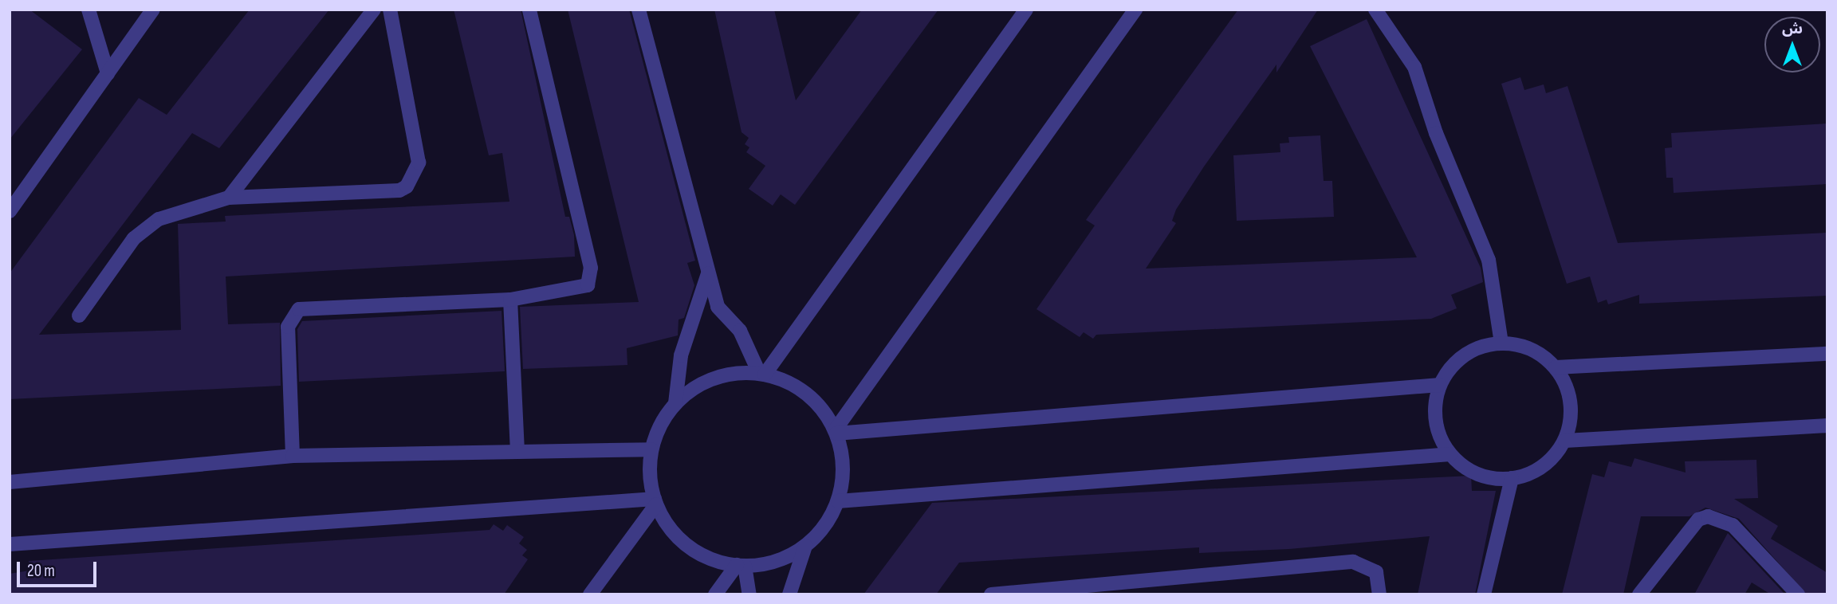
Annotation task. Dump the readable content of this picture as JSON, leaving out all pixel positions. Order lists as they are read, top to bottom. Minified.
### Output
{"scale_bar":"20 m","north":"top"}
